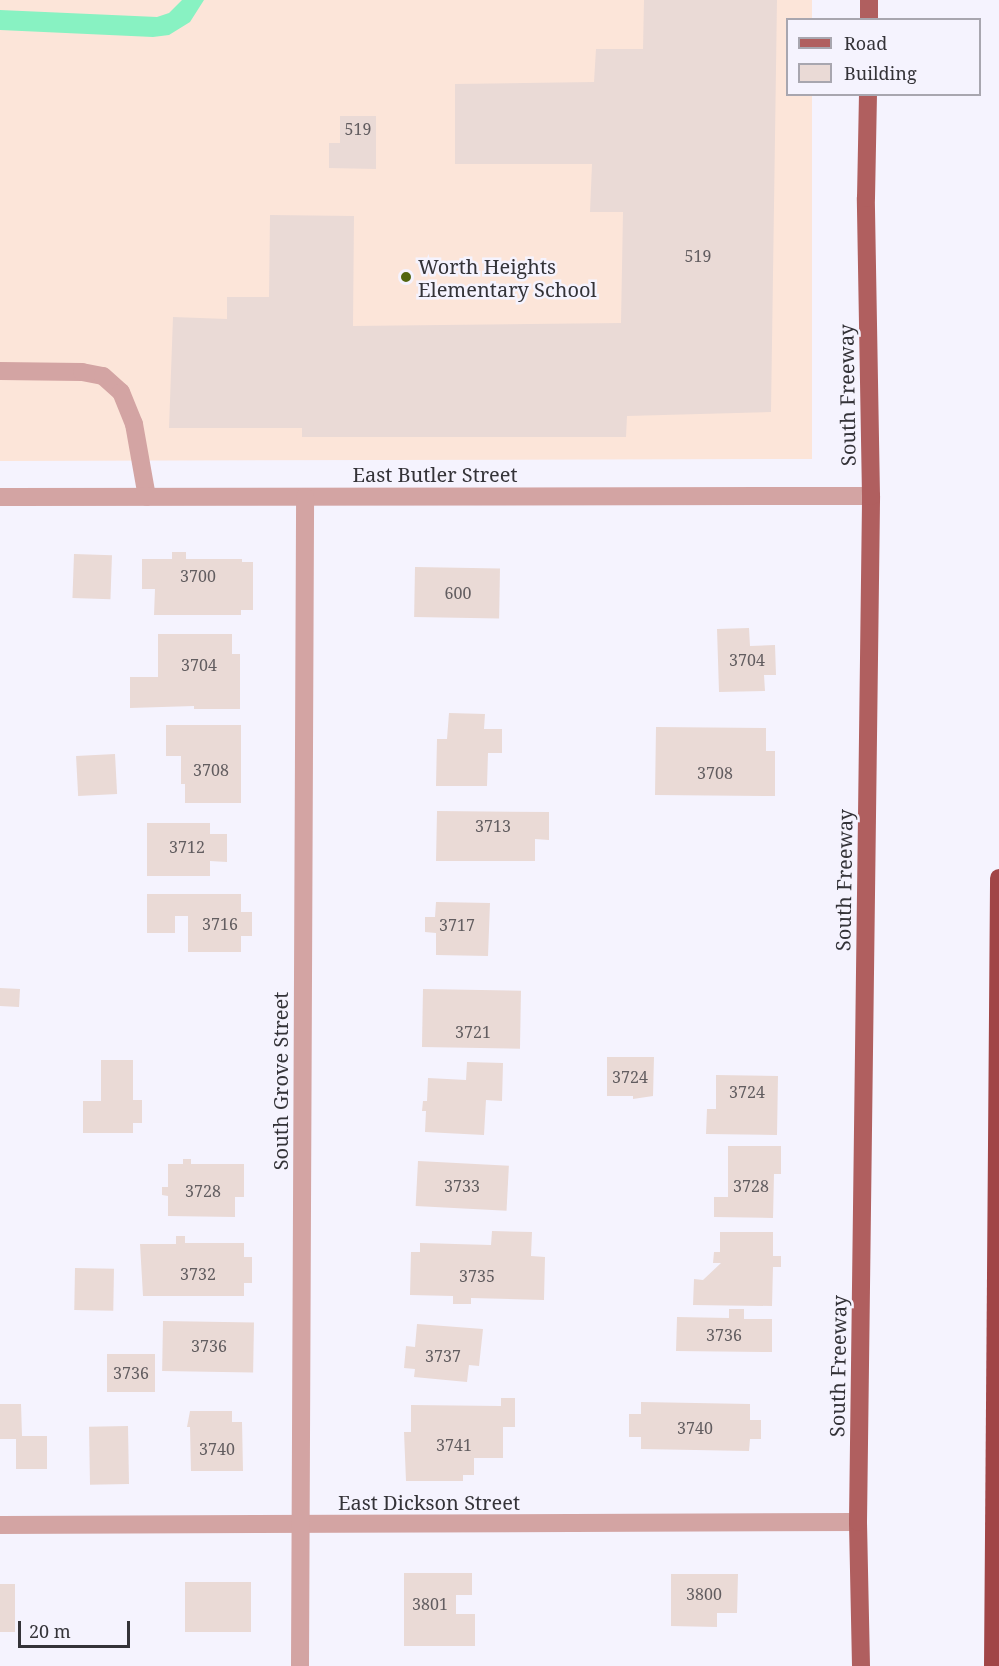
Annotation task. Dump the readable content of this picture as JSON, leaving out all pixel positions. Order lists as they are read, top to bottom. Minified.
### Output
{"streets":{"main road":["South Freeway"],"street":["East Butler Street","South Grove Street","East Dickson Street"]},"crossings":[["South Freeway","East Butler Street"],["South Freeway","East Dickson Street"],["East Butler Street","South Grove Street"],["South Grove Street","East Dickson Street"]],"places":["Worth Heights Elementary School"],"house_numbers":["519","519","3700","600","3704","3704","3708","3708","3713","3712","3716","3717","3721","3724","3724","3733","3728","3728","3732","3735","3736","3736","3737","3736","3740","3741","3740","3800","3801"],"legend":["Road","Building"],"scale_bar":"20 m"}
